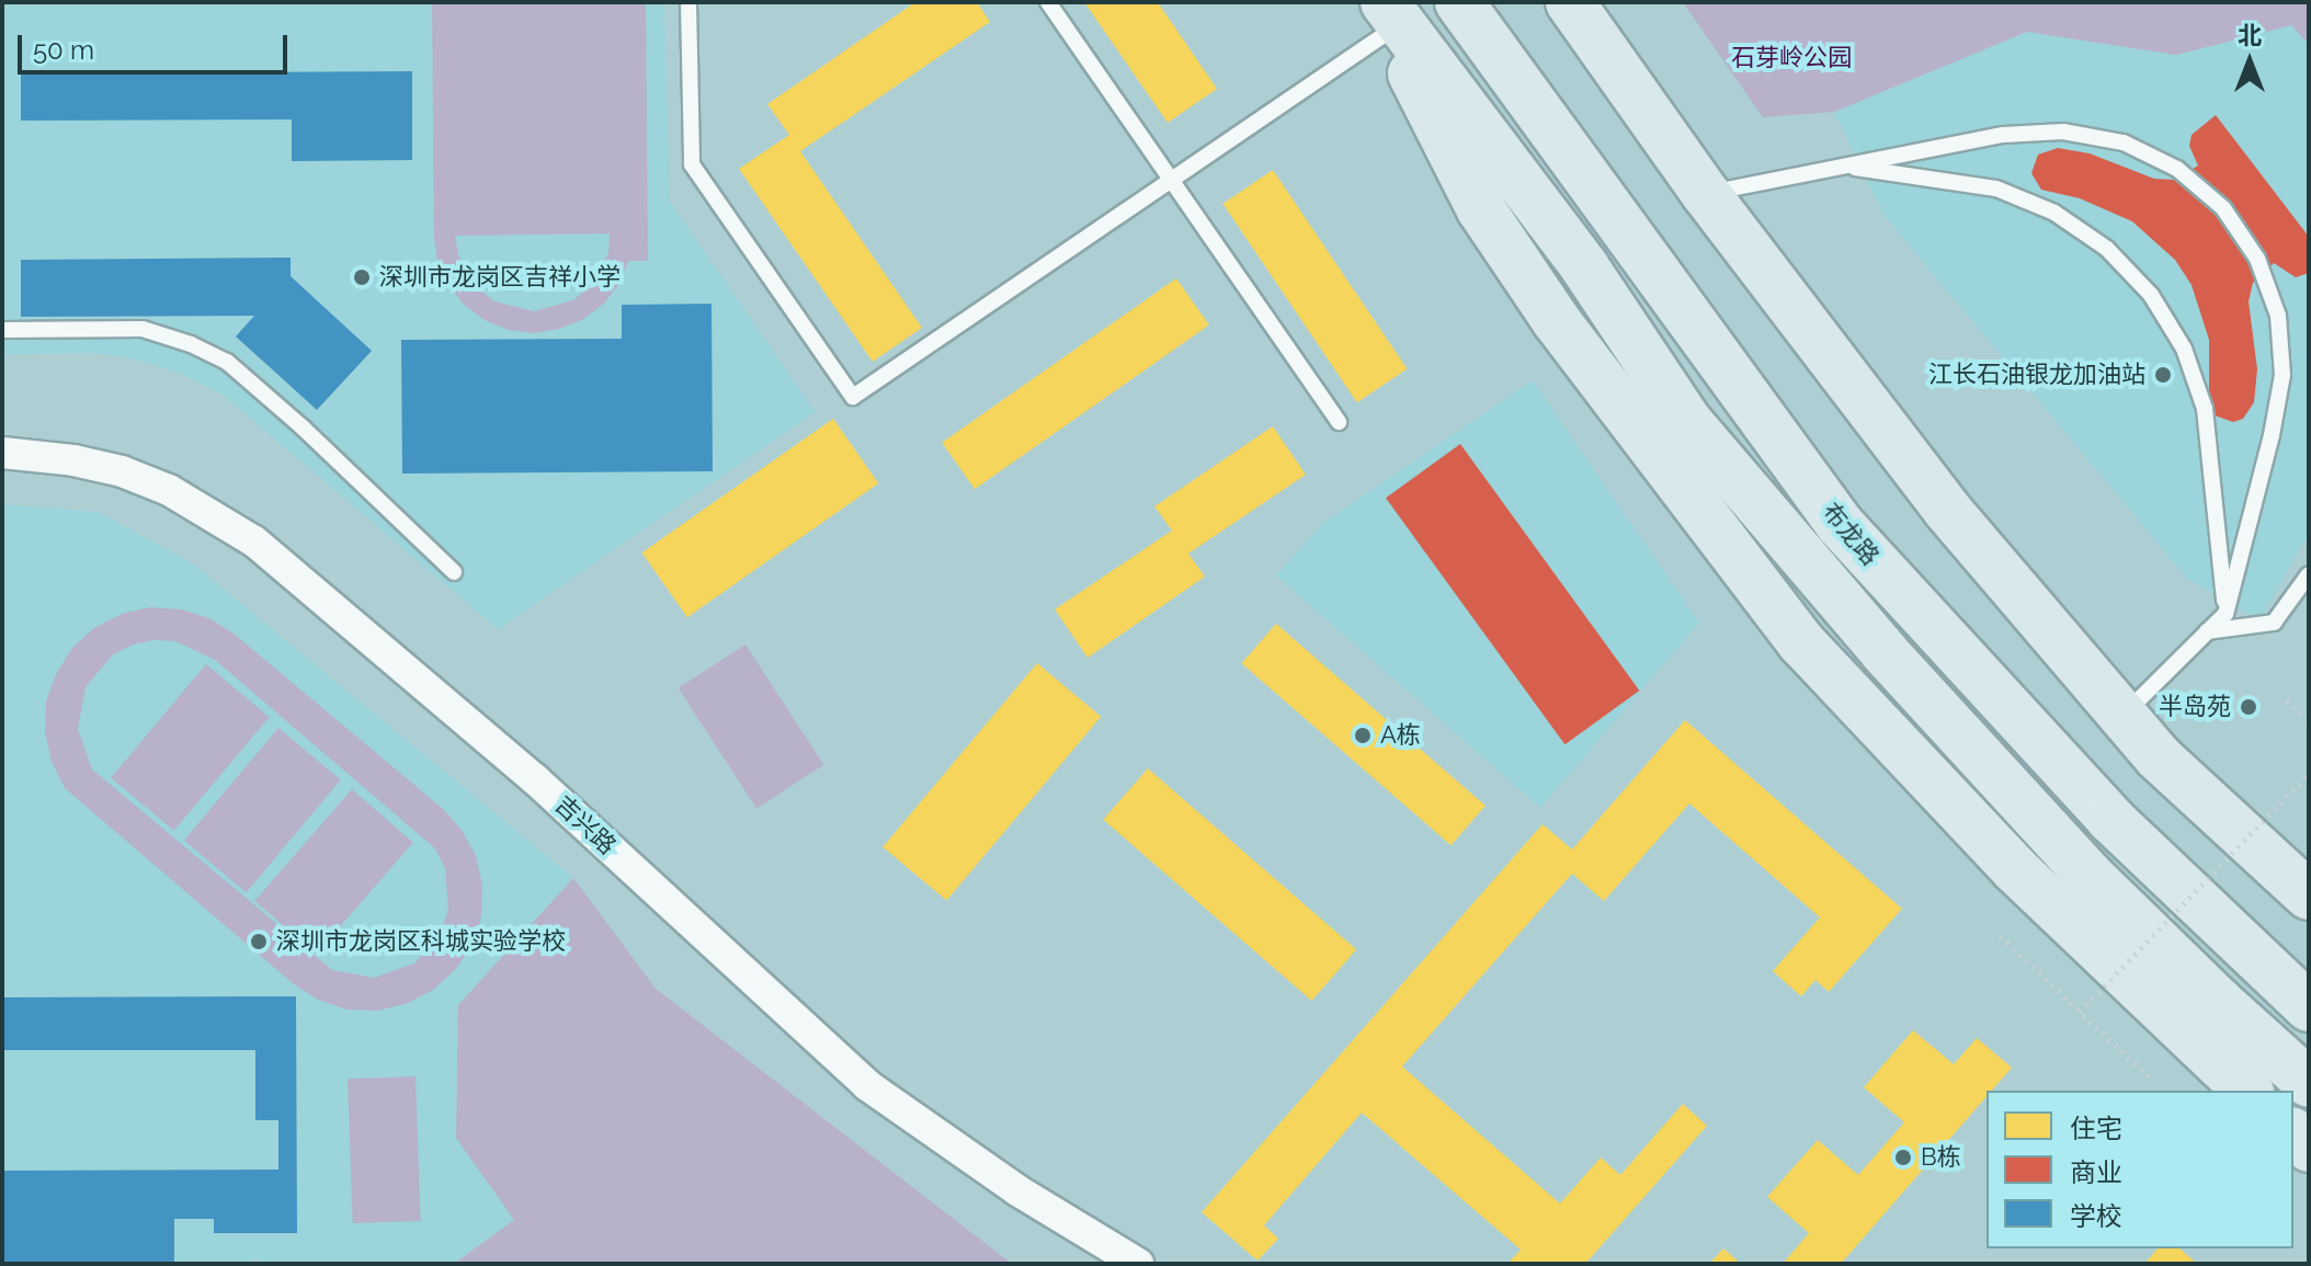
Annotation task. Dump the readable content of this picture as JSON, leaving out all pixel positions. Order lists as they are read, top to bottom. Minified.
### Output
{"streets":{"main road":["布龙路"],"street":["吉兴路"]},"parks":["石芽岭公园"],"places":["深圳市龙岗区吉祥小学","江长石油银龙加油站","半岛苑","A栋","深圳市龙岗区科城实验学校","B栋"],"legend":["住宅","商业","学校"],"scale_bar":"50 m","north":"top"}
